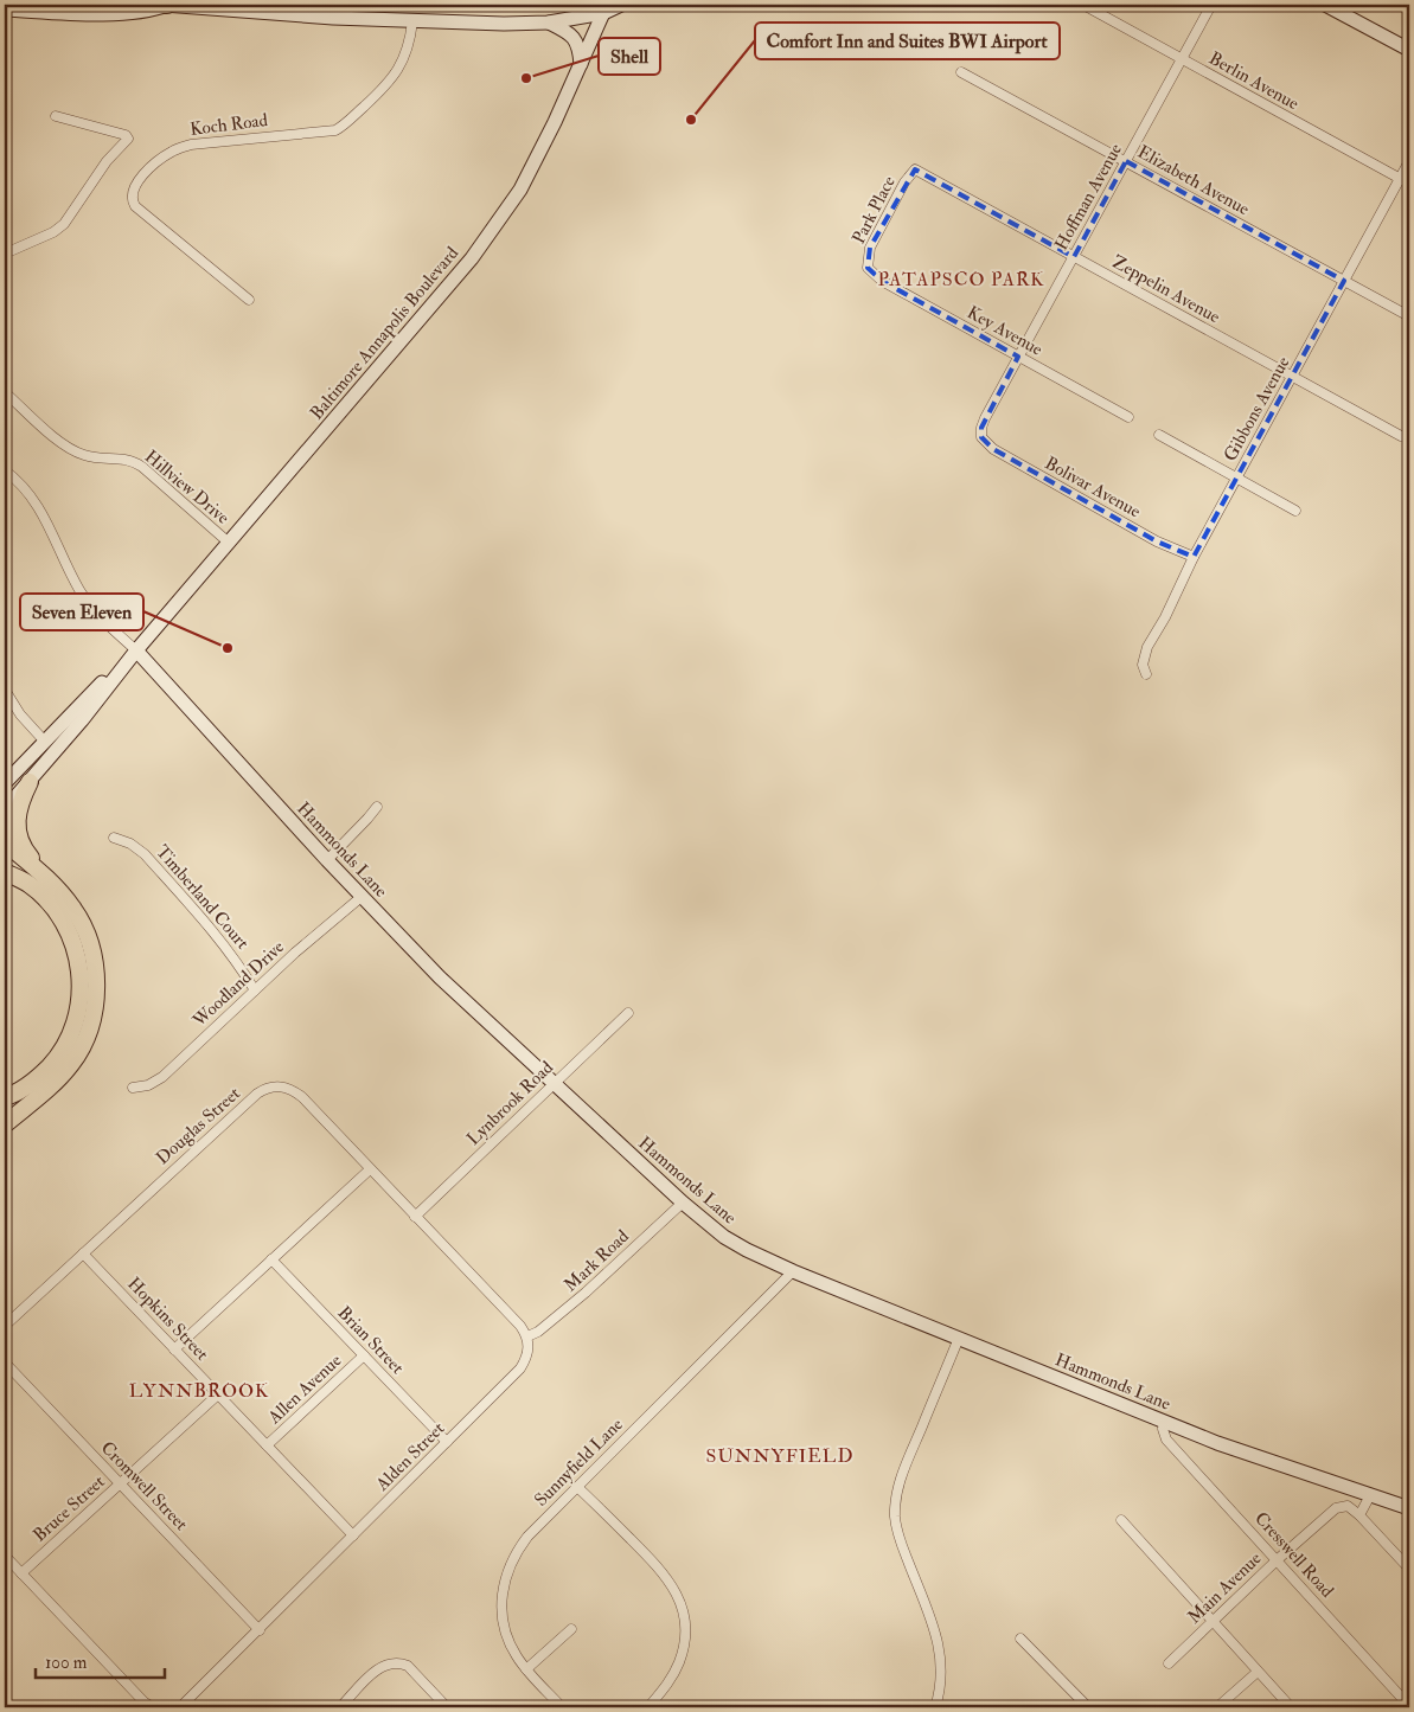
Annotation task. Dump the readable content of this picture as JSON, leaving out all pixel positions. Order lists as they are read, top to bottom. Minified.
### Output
{"streets":{"main road":["Baltimore Annapolis Boulevard","Hammonds Lane"],"street":["Berlin Avenue","Koch Road","Elizabeth Avenue","Hoffman Avenue","Park Place","Zeppelin Avenue","Key Avenue","Gibbons Avenue","Hillview Drive","Bolivar Avenue","Timberland Court","Woodland Drive","Lynbrook Road","Douglas Street","Mark Road","Hopkins Street","Brian Street","Allen Avenue","Alden Street","Sunnyfield Lane","Cromwell Street","Bruce Street","Cresswell Road","Main Avenue"]},"crossings":[["Berlin Avenue","Hoffman Avenue"],["Berlin Avenue","Gibbons Avenue"],["Elizabeth Avenue","Hoffman Avenue"],["Elizabeth Avenue","Gibbons Avenue"],["Hoffman Avenue","Zeppelin Avenue"],["Hoffman Avenue","Key Avenue"],["Hoffman Avenue","Bolivar Avenue"],["Park Place","Zeppelin Avenue"],["Park Place","Key Avenue"],["Zeppelin Avenue","Gibbons Avenue"],["Baltimore Annapolis Boulevard","Hillview Drive"],["Baltimore Annapolis Boulevard","Hammonds Lane"],["Gibbons Avenue","Bolivar Avenue"],["Hammonds Lane","Woodland Drive"],["Hammonds Lane","Lynbrook Road"],["Hammonds Lane","Mark Road"],["Hammonds Lane","Sunnyfield Lane"],["Hammonds Lane","Cresswell Road"],["Timberland Court","Woodland Drive"],["Lynbrook Road","Douglas Street"],["Douglas Street","Hopkins Street"],["Mark Road","Alden Street"],["Hopkins Street","Allen Avenue"],["Hopkins Street","Alden Street"],["Hopkins Street","Bruce Street"],["Brian Street","Allen Avenue"],["Brian Street","Alden Street"],["Alden Street","Cromwell Street"],["Cromwell Street","Bruce Street"],["Cresswell Road","Main Avenue"]],"districts":["PATAPSCO PARK","LYNNBROOK","SUNNYFIELD"],"places":["Shell","Comfort Inn and Suites BWI Airport","Seven Eleven"],"scale_bar":"100 m"}
